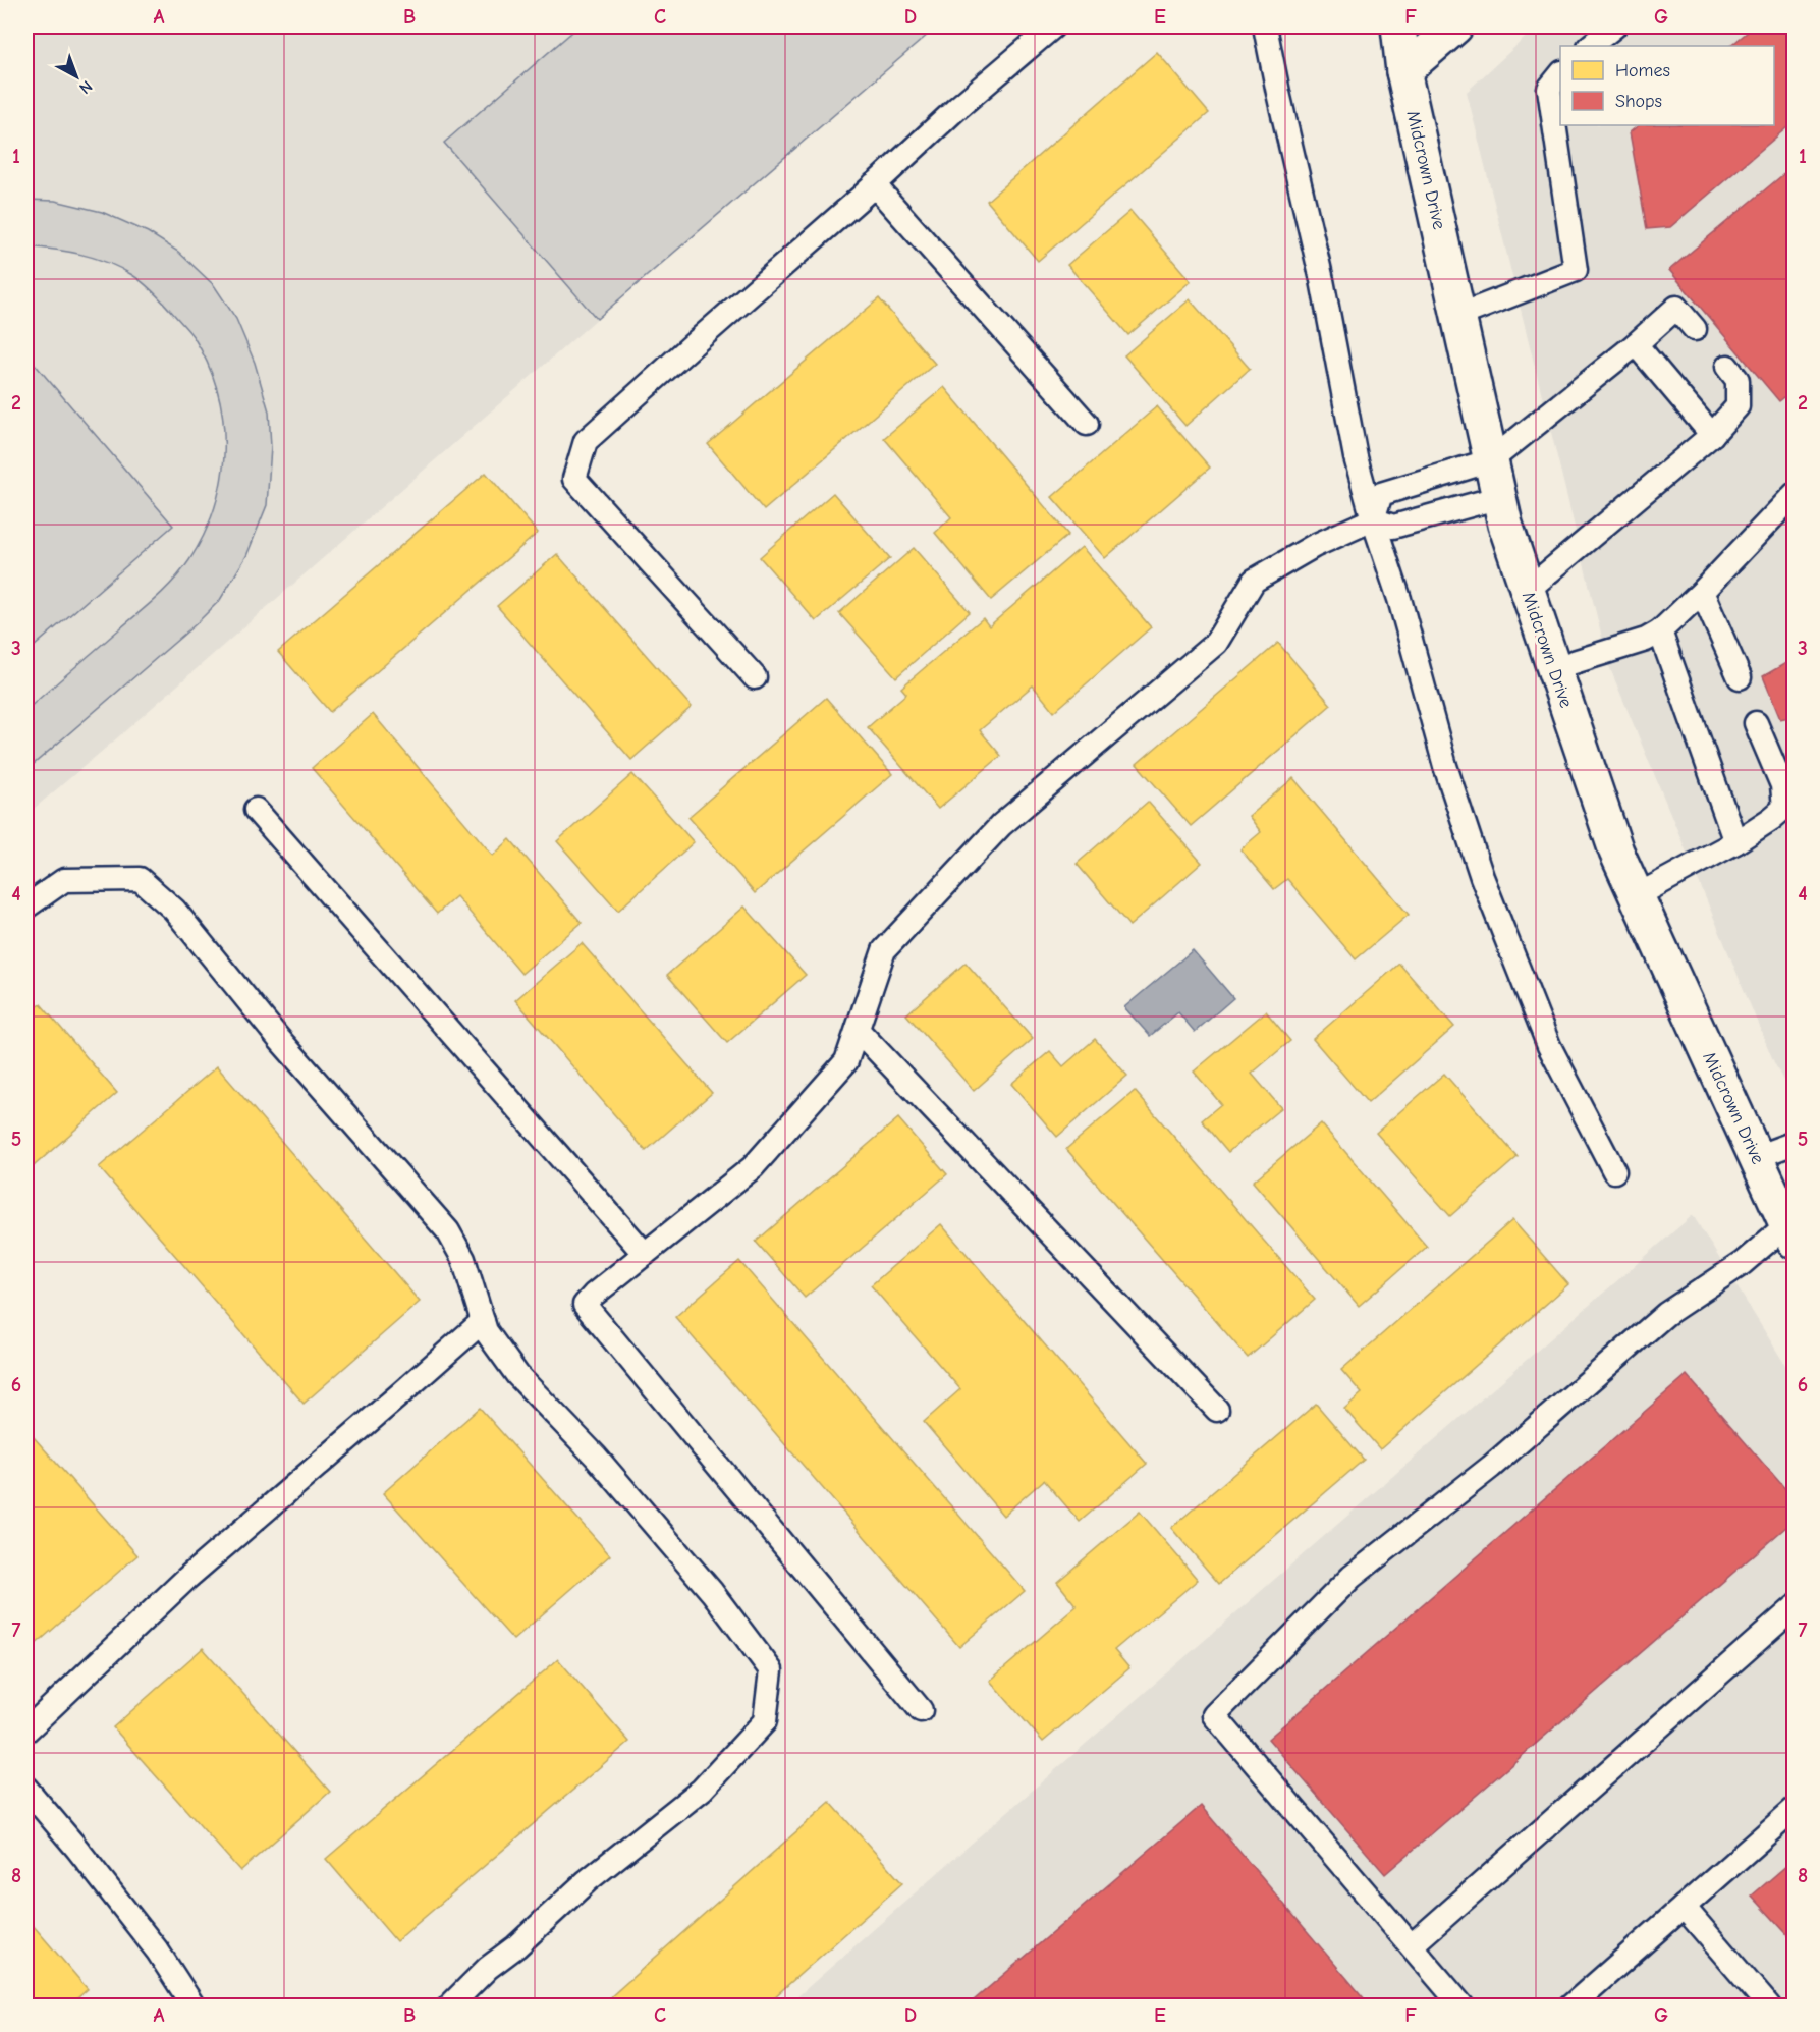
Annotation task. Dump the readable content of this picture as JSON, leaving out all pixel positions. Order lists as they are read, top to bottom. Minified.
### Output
{"streets":{"street":["Midcrown Drive"]},"legend":["Homes","Shops"],"north":"bottom right","grid":{"columns":["A","B","C","D","E","F","G"],"rows":["1","2","3","4","5","6","7","8"]}}
